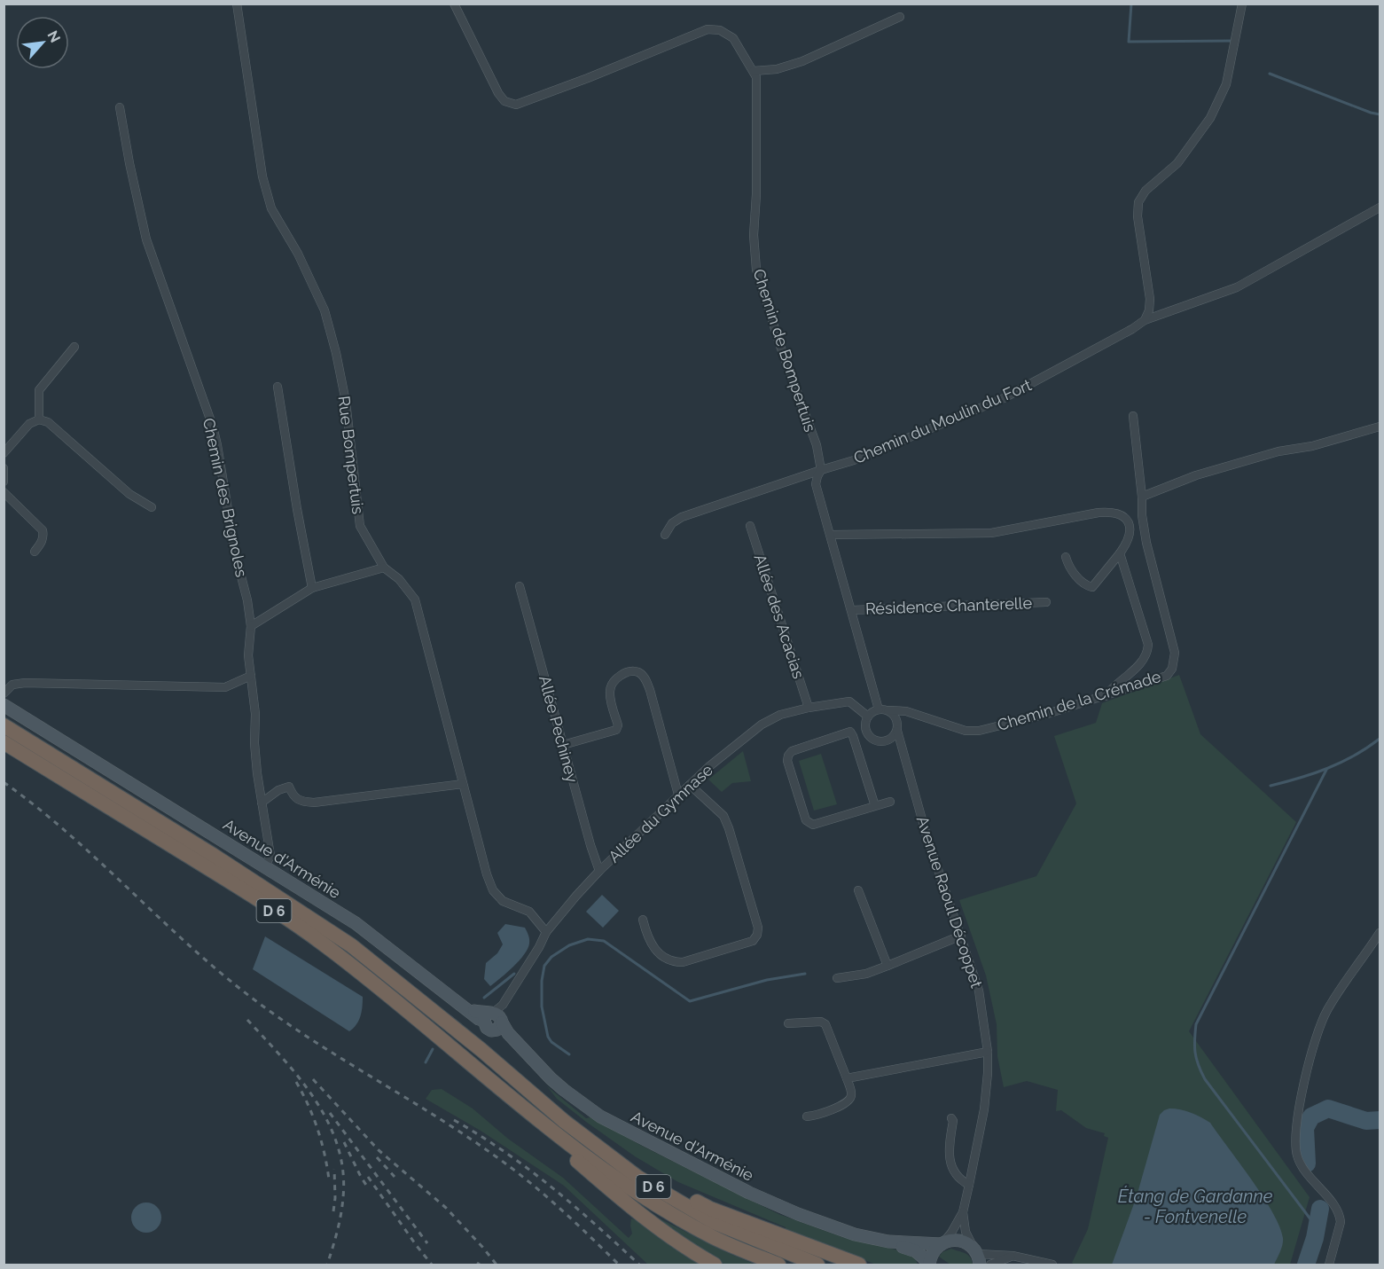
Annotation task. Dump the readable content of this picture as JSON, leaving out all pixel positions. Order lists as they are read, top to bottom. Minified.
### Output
{"streets":{"highway":["D 6"],"street":["Chemin de Bompertuis","Chemin du Moulin du Fort","Rue Bompertuis","Chemin des Brignoles","Résidence Chanterelle","Allée des Acacias","Chemin de la Crémade","Allée Pechiney","Allée du Gymnase","Avenue d'Arménie","Avenue Raoul Décoppet"]},"crossings":[["Chemin de Bompertuis","Chemin du Moulin du Fort"],["Rue Bompertuis","Allée du Gymnase"],["Chemin des Brignoles","Avenue d'Arménie"],["Allée des Acacias","Allée du Gymnase"],["Chemin de la Crémade","Allée du Gymnase"],["Chemin de la Crémade","Avenue Raoul Décoppet"],["Allée Pechiney","Allée du Gymnase"],["Allée du Gymnase","Avenue d'Arménie"],["Allée du Gymnase","Avenue Raoul Décoppet"],["Avenue d'Arménie","Avenue Raoul Décoppet"]],"water":["Étang de Gardanne - Fontvenelle"],"north":"top right"}
